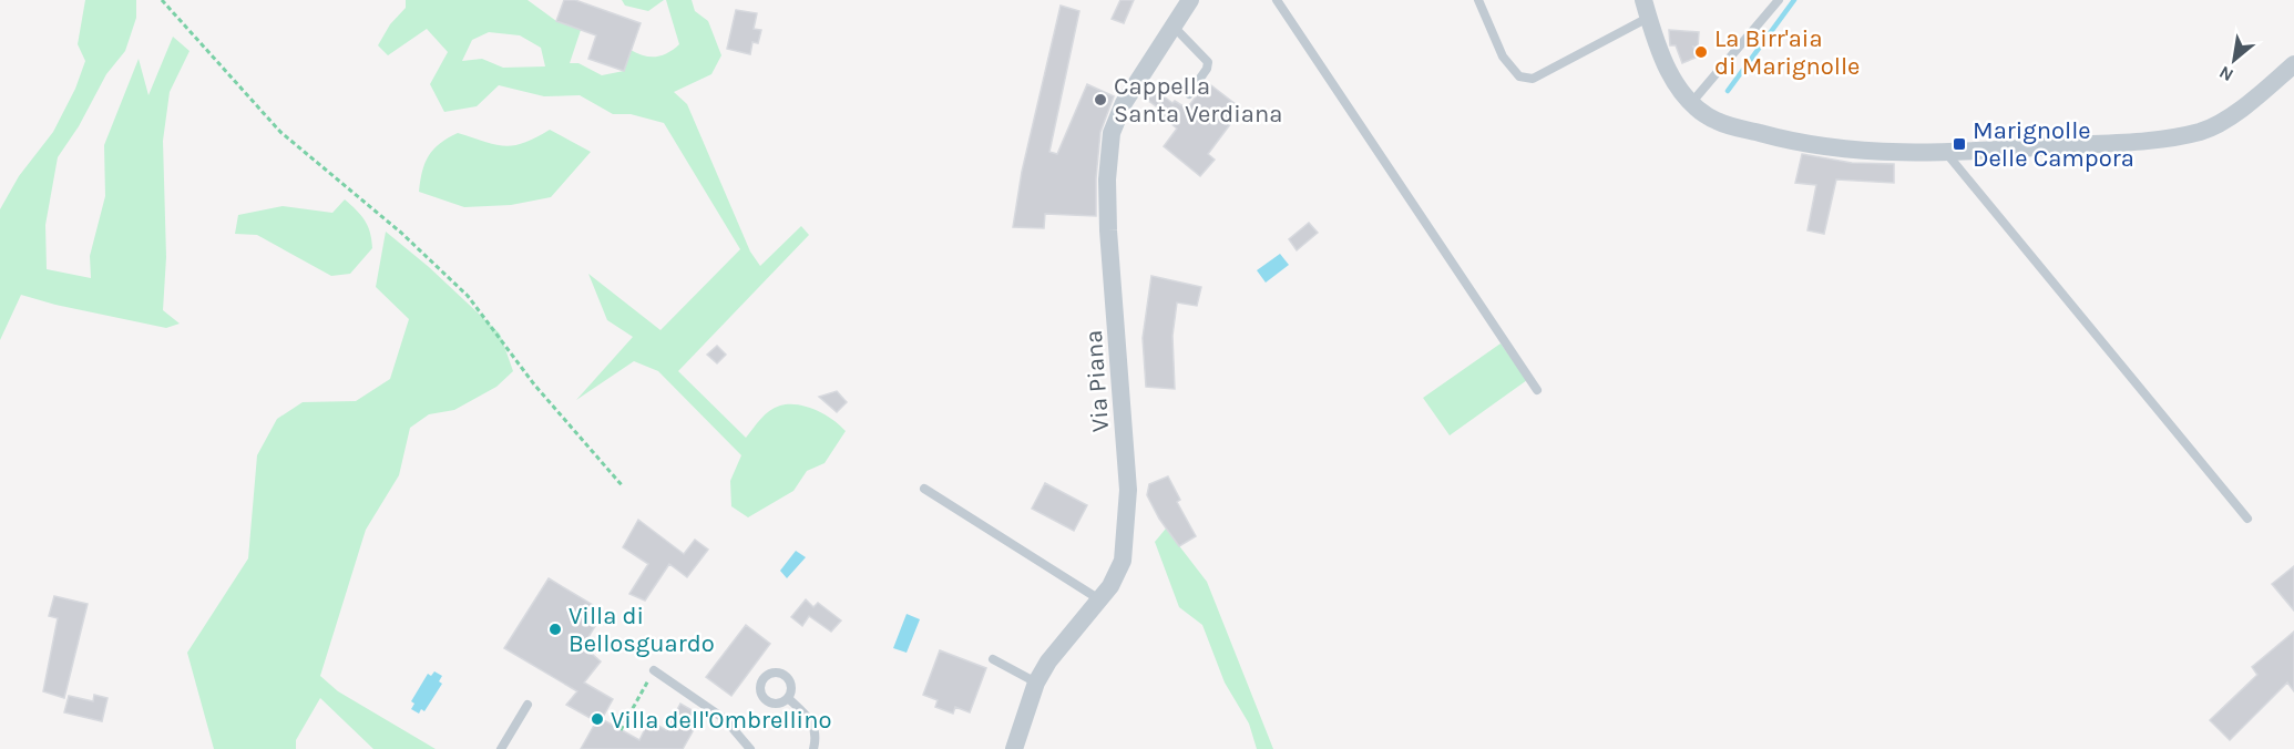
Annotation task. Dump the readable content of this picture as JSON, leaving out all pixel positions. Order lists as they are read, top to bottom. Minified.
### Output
{"streets":{"street":["Via Piana"]},"places":{"other":["La Birr'aia di Marignolle","Cappella Santa Verdiana","Villa di Bellosguardo","Villa dell'Ombrellino"],"transit":["Marignolle Delle Campora"]},"north":"bottom left"}
